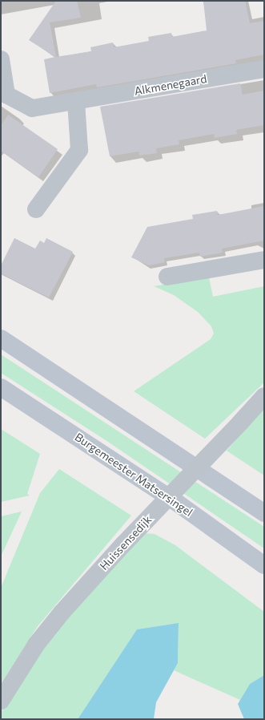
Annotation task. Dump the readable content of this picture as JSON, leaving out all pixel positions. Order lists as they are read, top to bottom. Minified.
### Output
{"streets":{"main road":["Burgemeester Matsersingel"],"street":["Alkmenegaard","Huissensedijk"]}}
